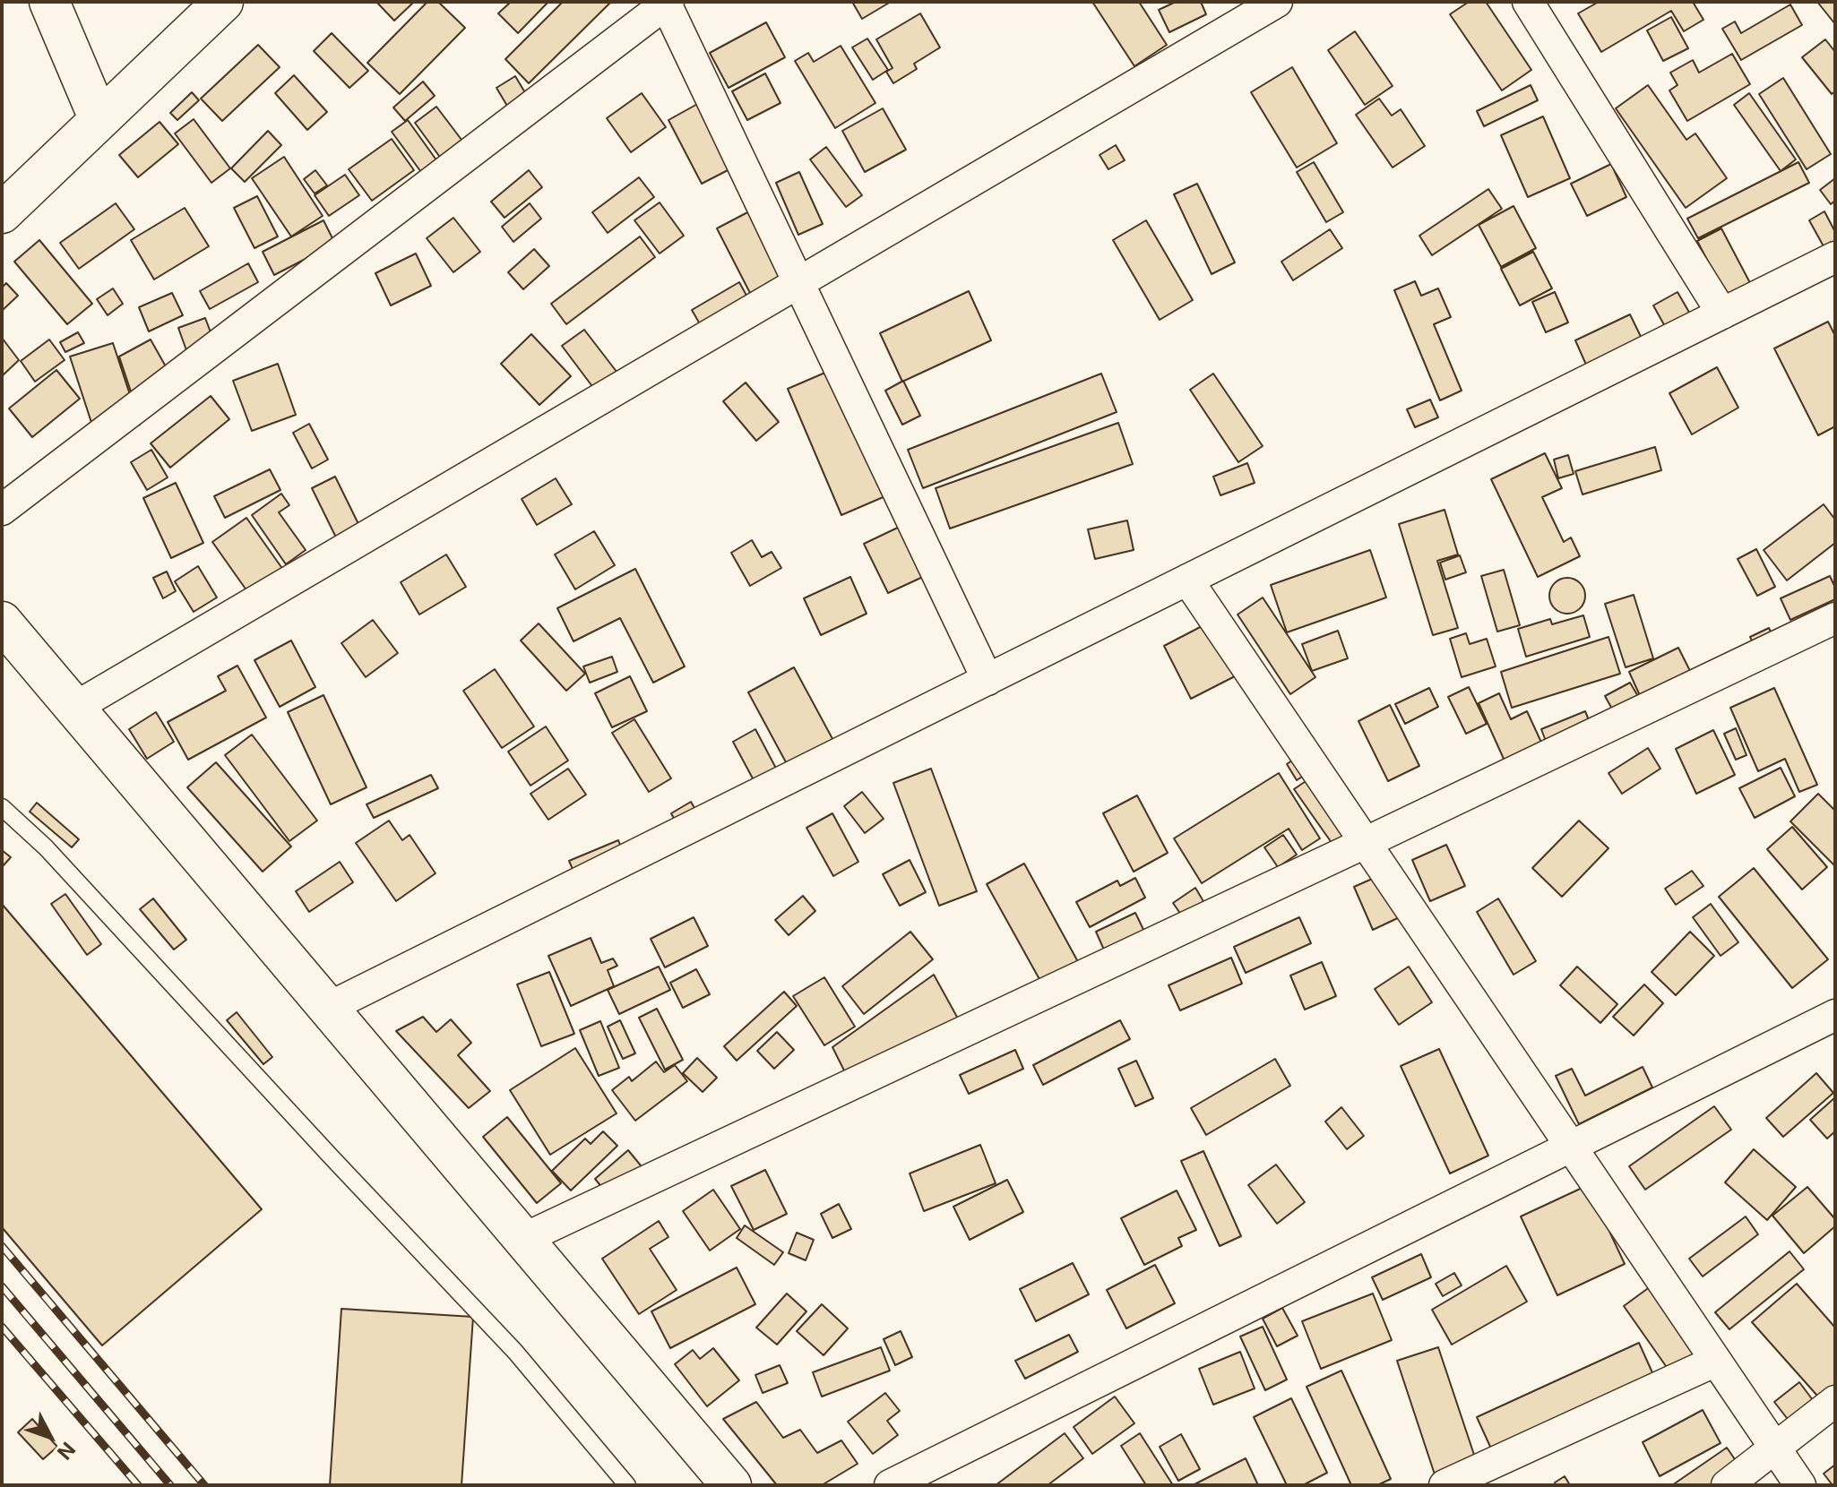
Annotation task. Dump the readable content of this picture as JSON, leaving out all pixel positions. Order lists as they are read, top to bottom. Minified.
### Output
{"north":"bottom right"}
